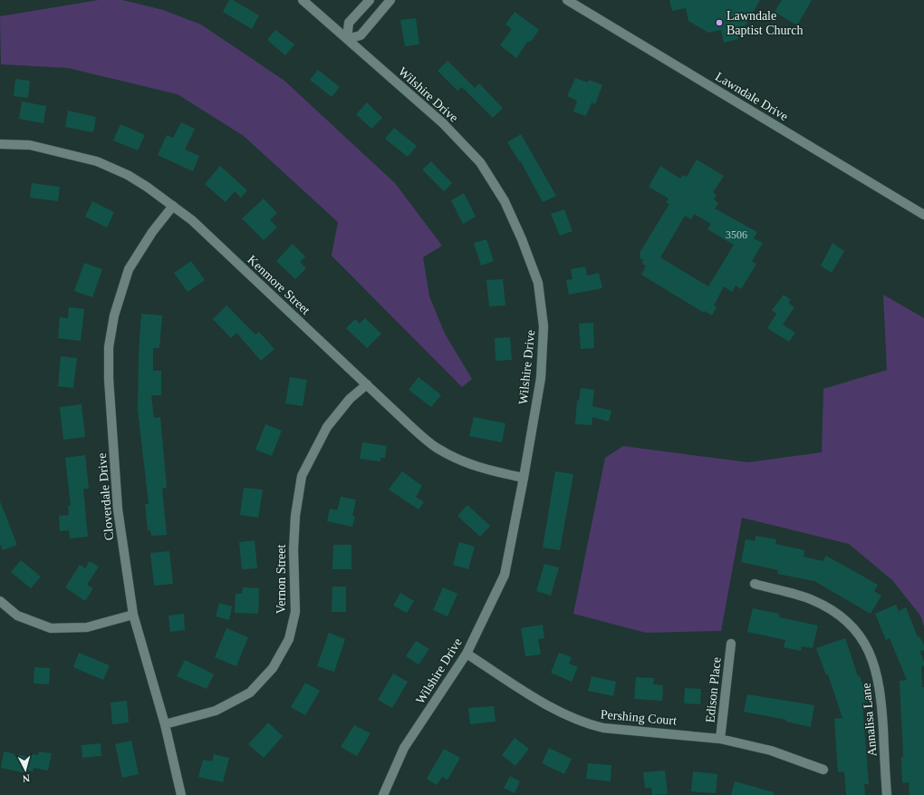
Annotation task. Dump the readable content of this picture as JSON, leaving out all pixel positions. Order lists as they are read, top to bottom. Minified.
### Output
{"streets":{"street":["Wilshire Drive","Lawndale Drive","Kenmore Street","Cloverdale Drive","Vernon Street","Edison Place","Pershing Court","Annalisa Lane"]},"crossings":[["Wilshire Drive","Kenmore Street"],["Wilshire Drive","Pershing Court"],["Kenmore Street","Cloverdale Drive"],["Kenmore Street","Vernon Street"],["Cloverdale Drive","Vernon Street"],["Edison Place","Pershing Court"]],"places":["Lawndale Baptist Church"],"house_numbers":["3506"],"north":"bottom"}
